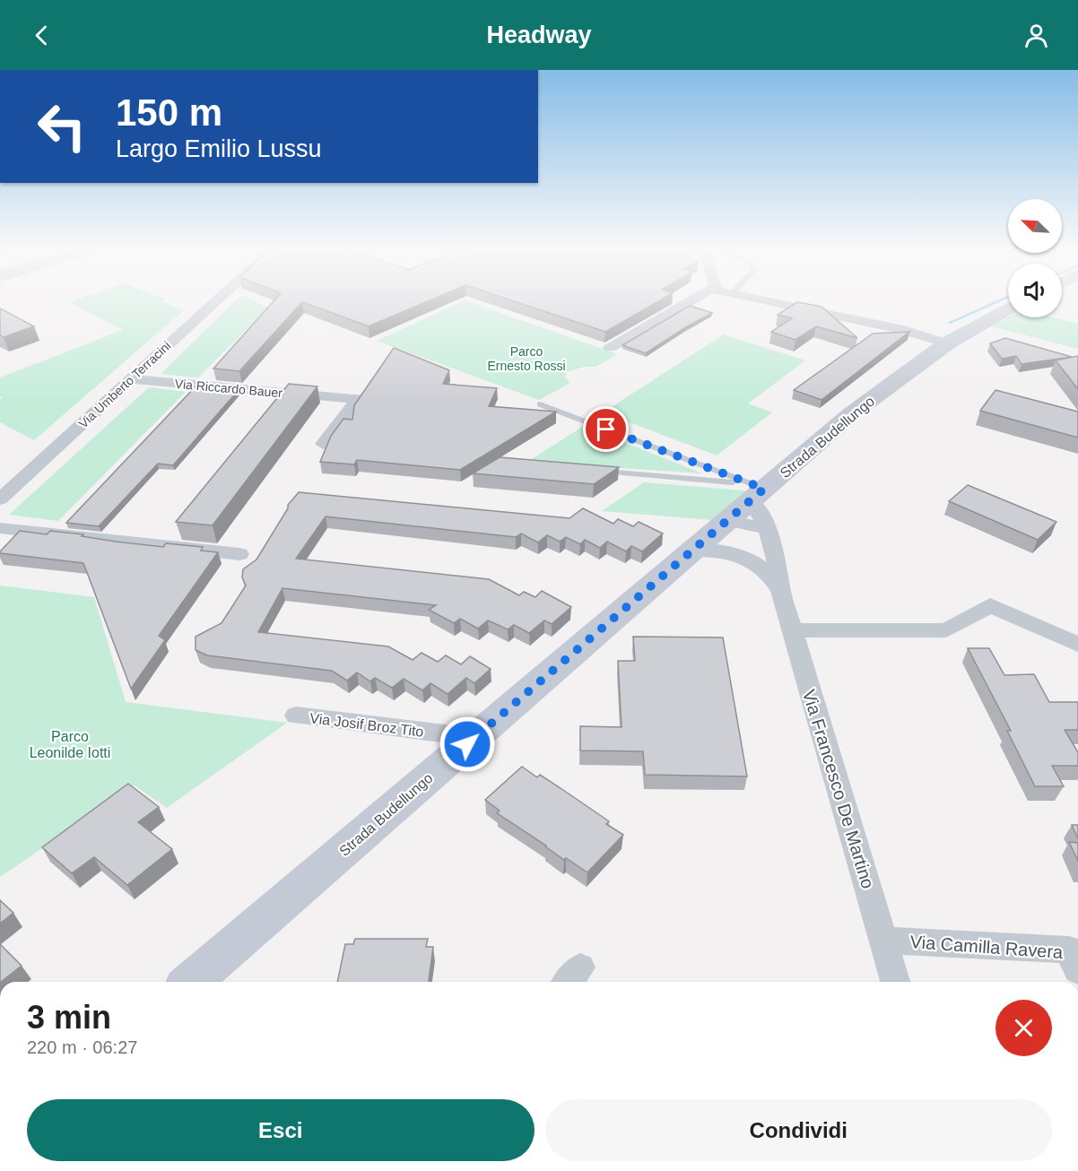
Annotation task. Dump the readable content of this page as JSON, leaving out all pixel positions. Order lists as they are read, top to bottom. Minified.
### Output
{"streets":{"street":["Via Umberto Terracini","Via Riccardo Bauer","Strada Budellungo","Via Josif Broz Tito","Via Francesco De Martino","Via Camilla Ravera"]},"crossings":[["Via Umberto Terracini","Via Riccardo Bauer"],["Strada Budellungo","Via Josif Broz Tito"],["Strada Budellungo","Via Francesco De Martino"],["Via Francesco De Martino","Via Camilla Ravera"]],"parks":["Parco Ernesto Rossi","Parco Leonilde Iotti"],"north":"top left","page":{"header":"Headway","turn":["150 m","Largo Emilio Lussu"],"heading":["3 min","220 m · 06:27"],"buttons":["Esci","Condividi"]}}
